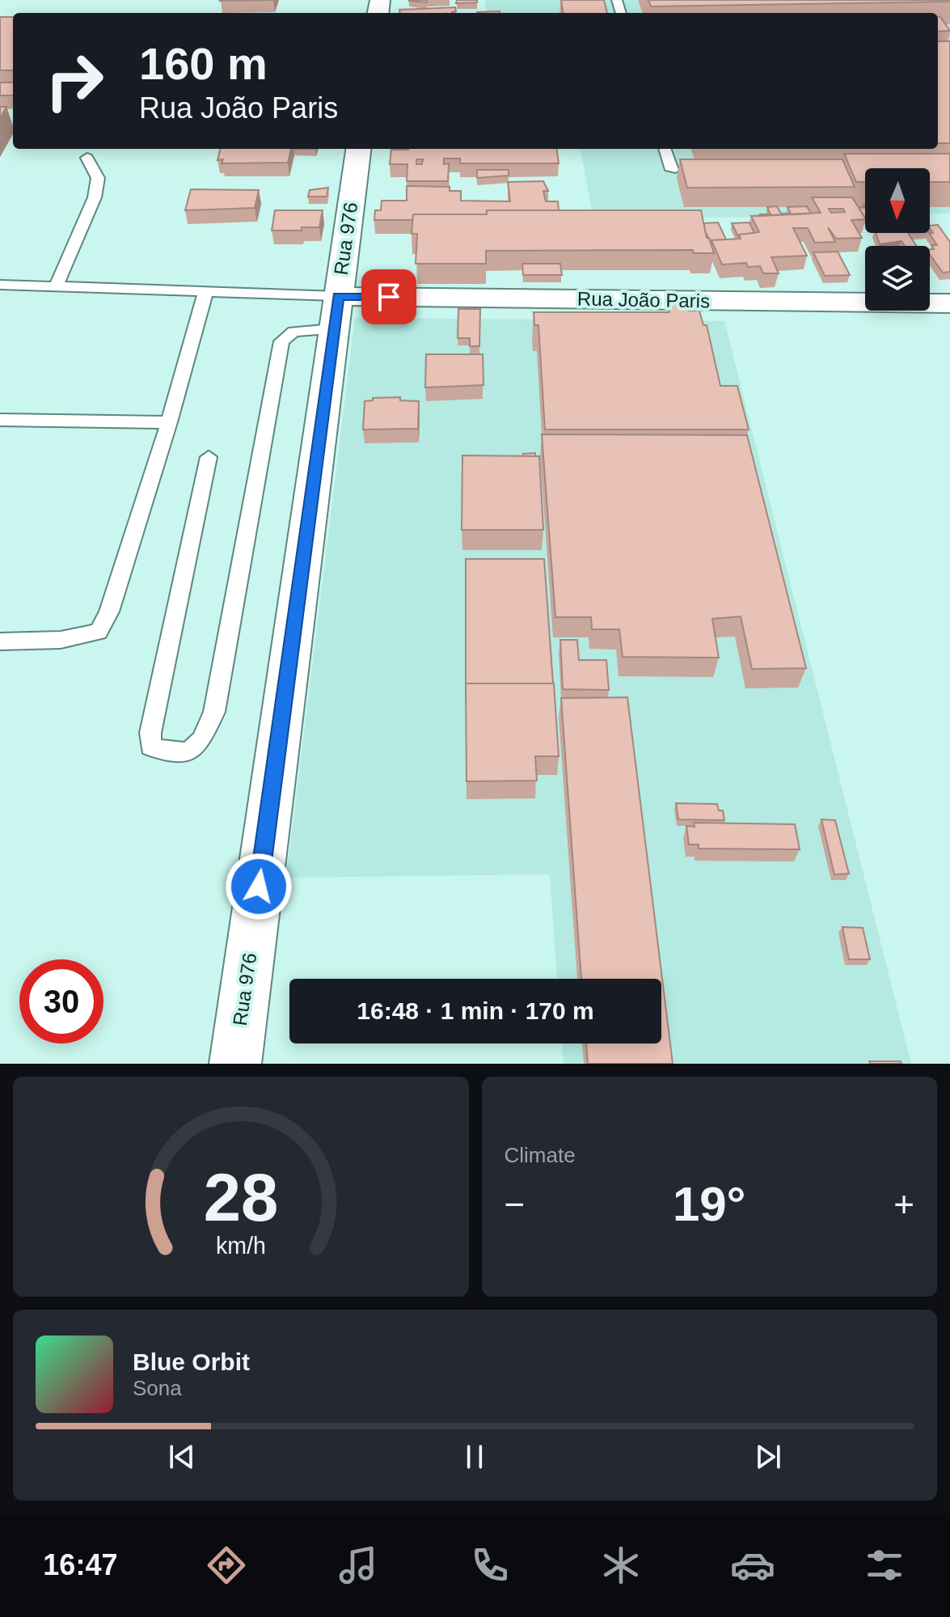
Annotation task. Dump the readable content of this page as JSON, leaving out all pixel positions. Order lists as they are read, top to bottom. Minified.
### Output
{"streets":{"street":["Rua 976","Rua João Paris"]},"crossings":[["Rua 976","Rua João Paris"]],"north":"bottom","page":{"turn":["160 m","Rua João Paris"],"limit":"30","trip":"16:48 · 1 min · 170 m","tile":"Climate","heat":["−","19°","+"],"song":["Blue Orbit","Sona"],"tabs":"16:47","gauge":["28","km/h"]}}
